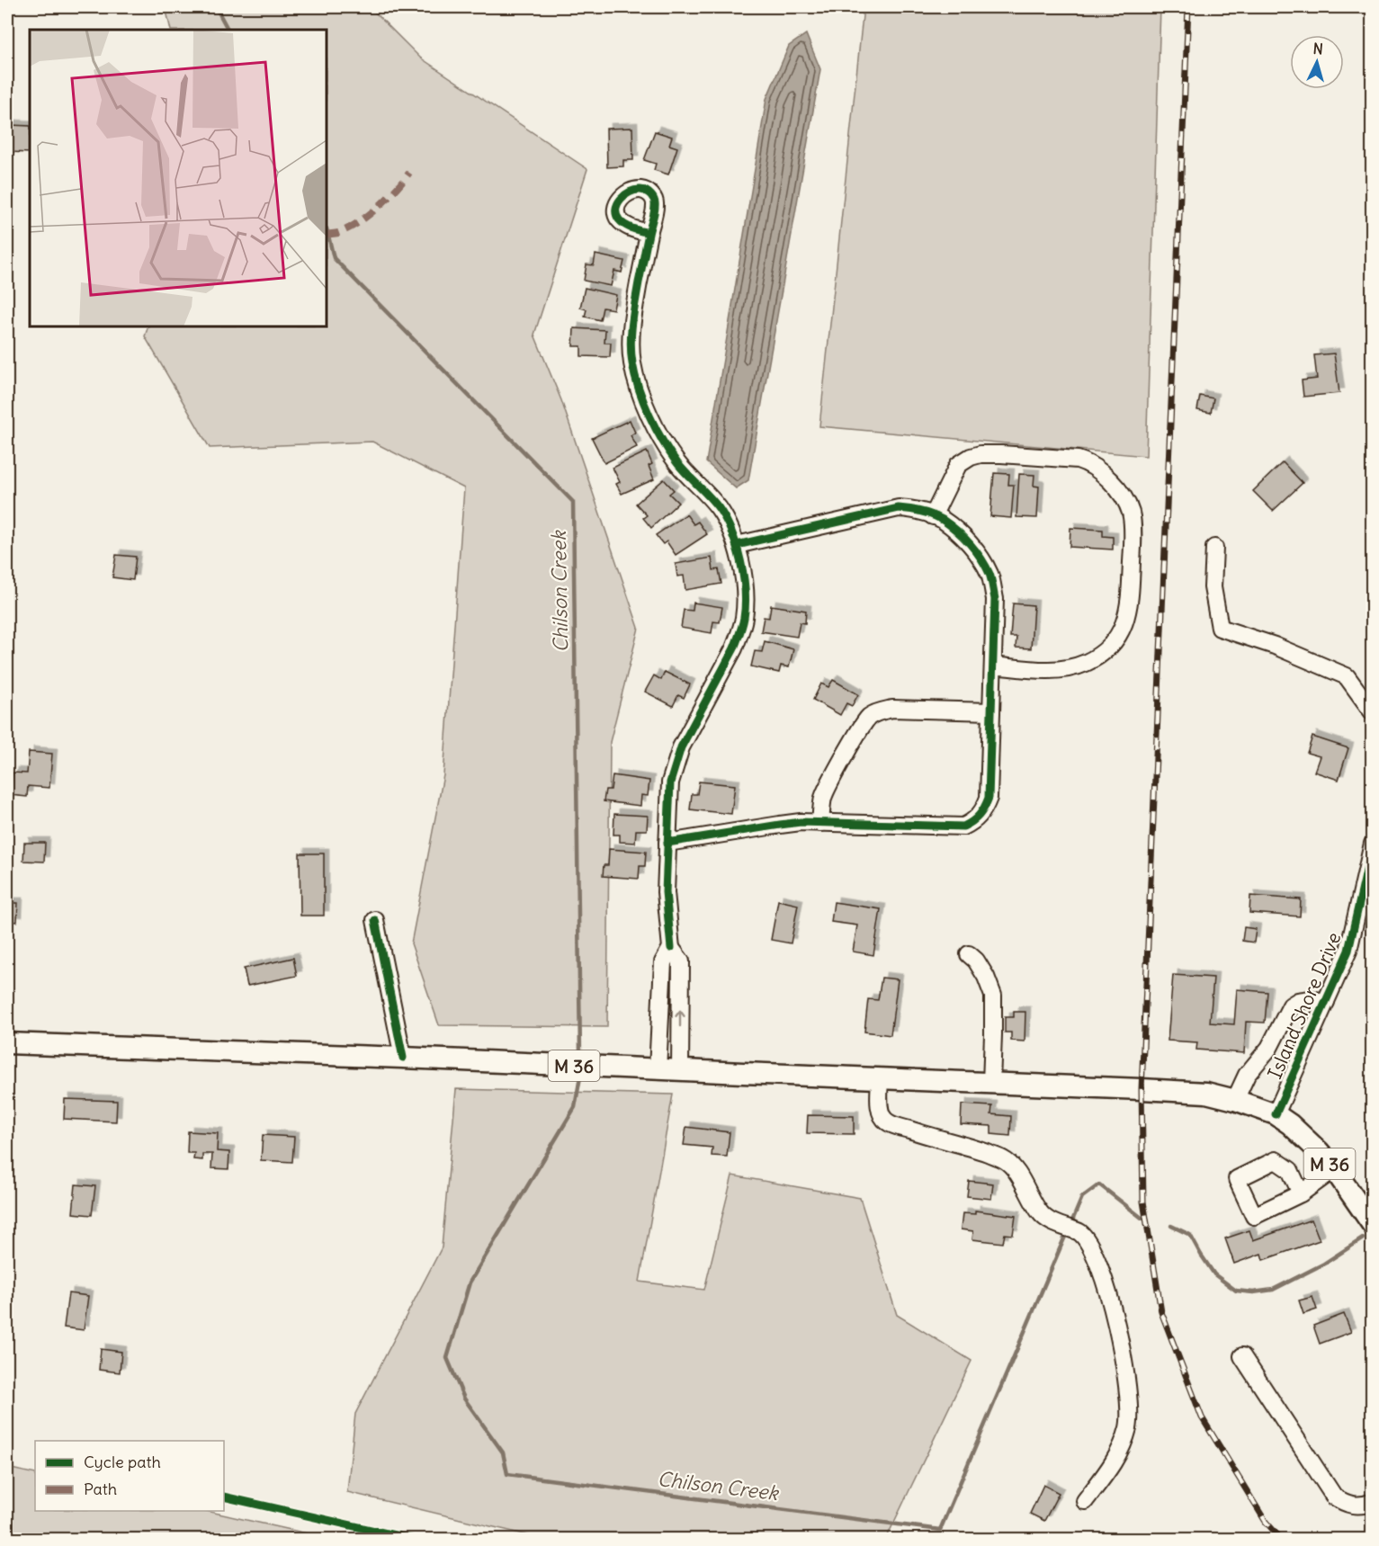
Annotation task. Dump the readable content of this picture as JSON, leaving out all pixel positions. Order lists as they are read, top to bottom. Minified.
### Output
{"streets":{"main road":["M 36"],"street":["Island Shore Drive"]},"crossings":[["Island Shore Drive","M 36"]],"water":["Chilson Creek"],"legend":["Cycle path","Path"],"north":"top"}
